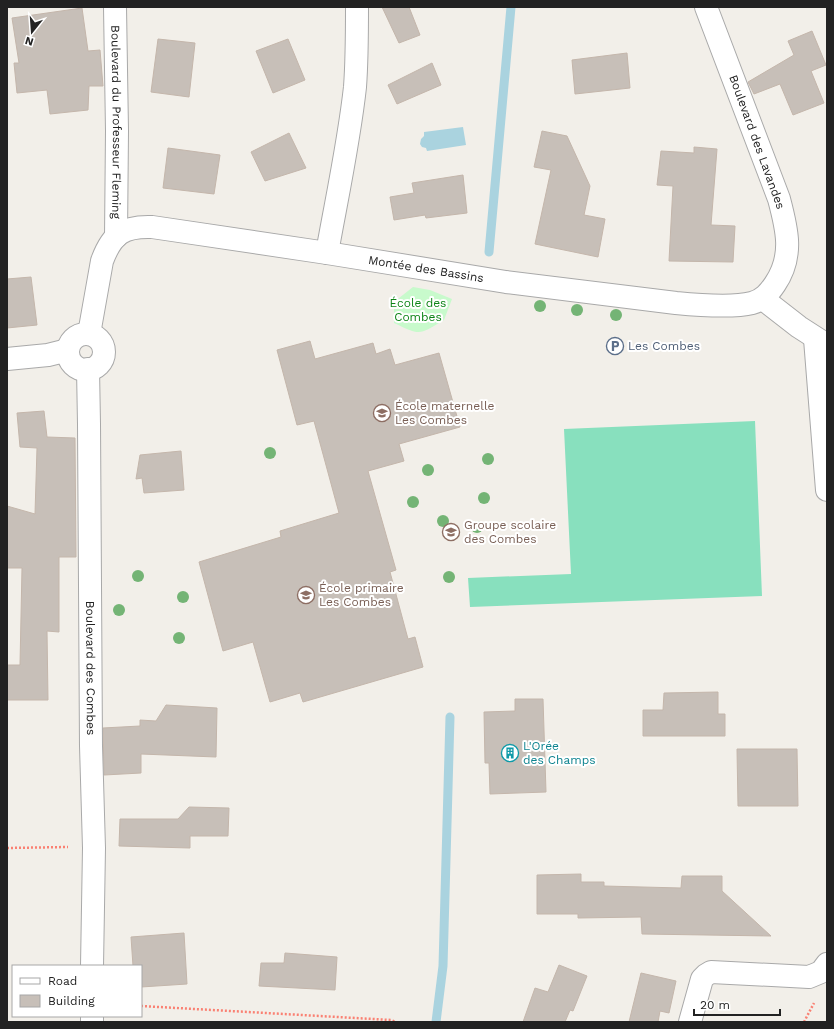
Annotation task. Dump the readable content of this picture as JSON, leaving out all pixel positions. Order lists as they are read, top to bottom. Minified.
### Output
{"streets":{"street":["Boulevard du Professeur Fleming","Boulevard des Lavandes","Montée des Bassins","Boulevard des Combes"]},"crossings":[["Boulevard du Professeur Fleming","Montée des Bassins"],["Boulevard des Lavandes","Montée des Bassins"],["Montée des Bassins","Boulevard des Combes"]],"parks":["École des Combes"],"places":{"parking":["Les Combes"],"school or university":["École maternelle Les Combes","Groupe scolaire des Combes","École primaire Les Combes"],"building":["L'Orée des Champs"]},"legend":["Road","Building"],"scale_bar":"20 m","north":"bottom"}
